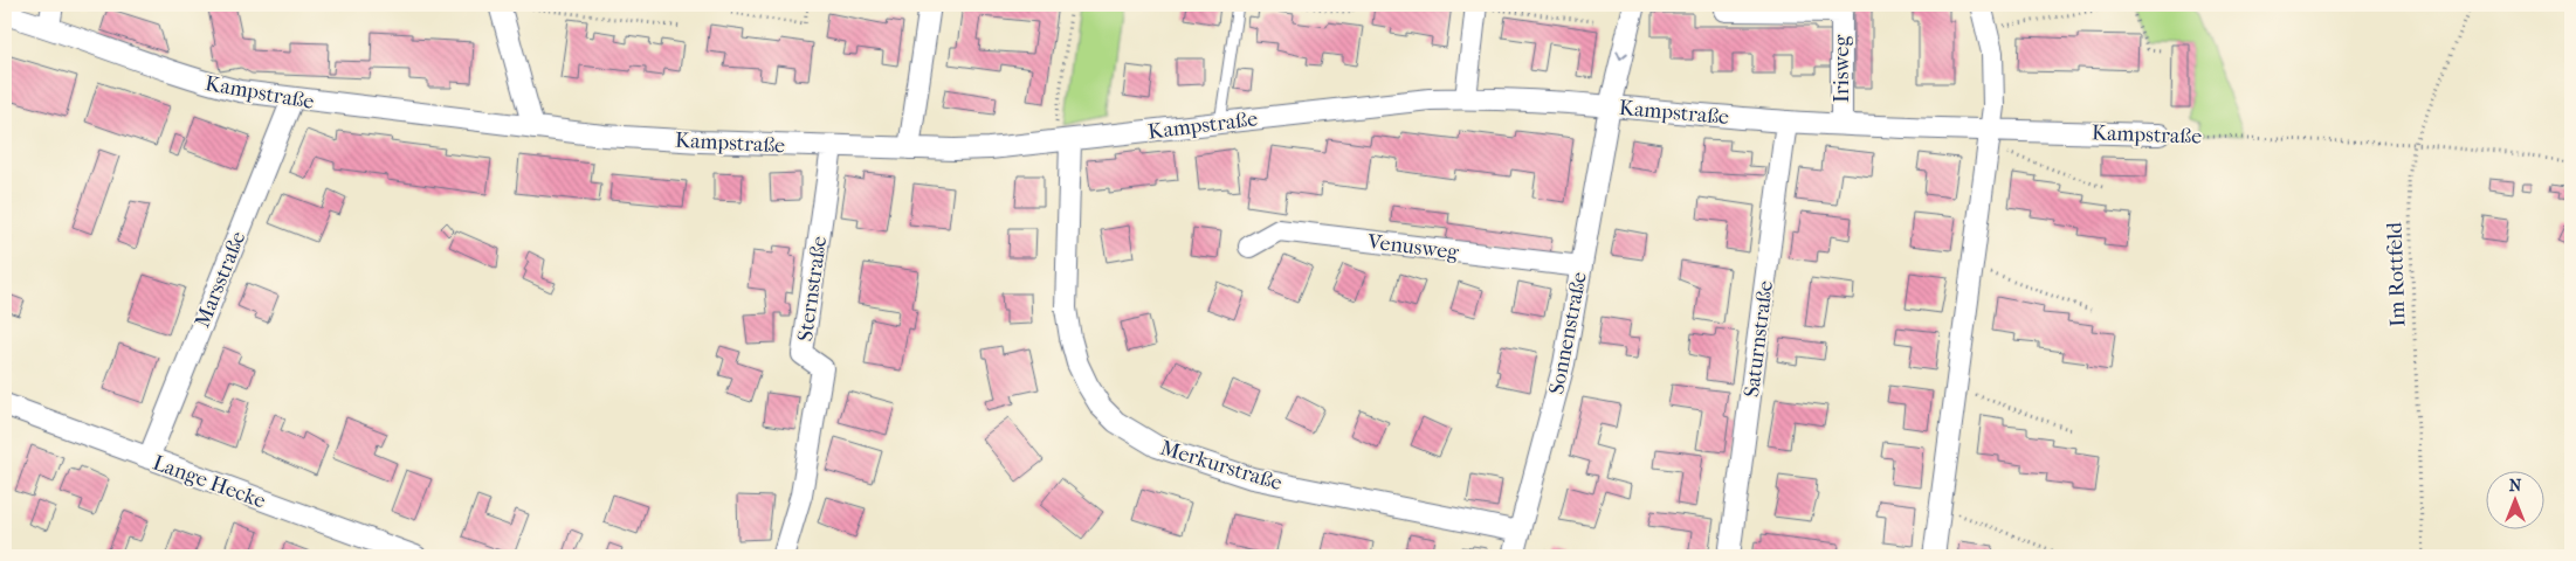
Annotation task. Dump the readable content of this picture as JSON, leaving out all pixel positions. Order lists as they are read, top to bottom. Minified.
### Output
{"streets":{"street":["Irisweg","Kampstraße","Venusweg","Marsstraße","Sternstraße","Sonnenstraße","Saturnstraße","Merkurstraße","Lange Hecke"],"path":["Im Rottfeld"]},"crossings":[["Irisweg","Kampstraße"],["Kampstraße","Im Rottfeld"],["Kampstraße","Marsstraße"],["Kampstraße","Sternstraße"],["Kampstraße","Sonnenstraße"],["Kampstraße","Saturnstraße"],["Kampstraße","Merkurstraße"],["Venusweg","Sonnenstraße"],["Marsstraße","Lange Hecke"],["Sonnenstraße","Merkurstraße"]],"north":"top"}
